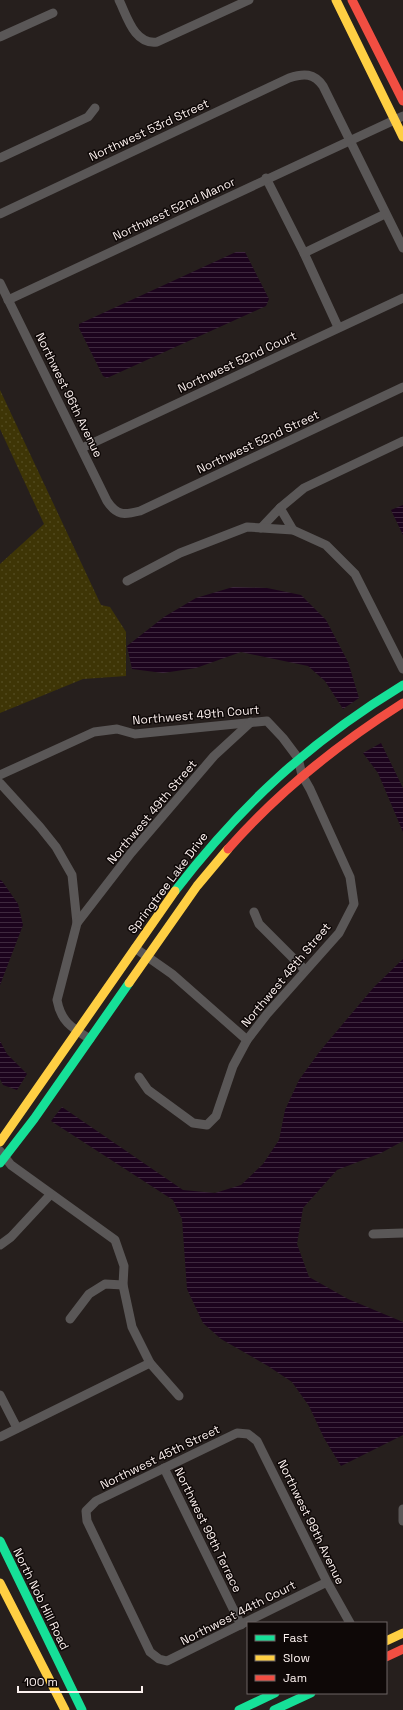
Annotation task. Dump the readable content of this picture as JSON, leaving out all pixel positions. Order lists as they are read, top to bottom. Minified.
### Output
{"streets":{"street":["Northwest 53rd Street","Northwest 52nd Manor","Northwest 52nd Court","Northwest 96th Avenue","Northwest 52nd Street","Northwest 49th Court","Northwest 49th Street","Springtree Lake Drive","Northwest 48th Street","Northwest 45th Street","Northwest 99th Avenue","Northwest 99th Terrace","North Nob Hill Road","Northwest 44th Court"]},"crossings":[["Northwest 53rd Street","Northwest 52nd Manor"],["Northwest 52nd Manor","Northwest 96th Avenue"],["Northwest 52nd Court","Northwest 96th Avenue"],["Northwest 96th Avenue","Northwest 52nd Street"],["Northwest 49th Court","Northwest 49th Street"],["Northwest 49th Court","Springtree Lake Drive"],["Northwest 49th Court","Northwest 48th Street"],["Northwest 45th Street","Northwest 99th Avenue"],["Northwest 45th Street","Northwest 99th Terrace"],["Northwest 45th Street","Northwest 44th Court"],["Northwest 99th Avenue","Northwest 44th Court"],["Northwest 99th Terrace","Northwest 44th Court"]],"legend":["Fast","Slow","Jam"],"scale_bar":"100 m"}
